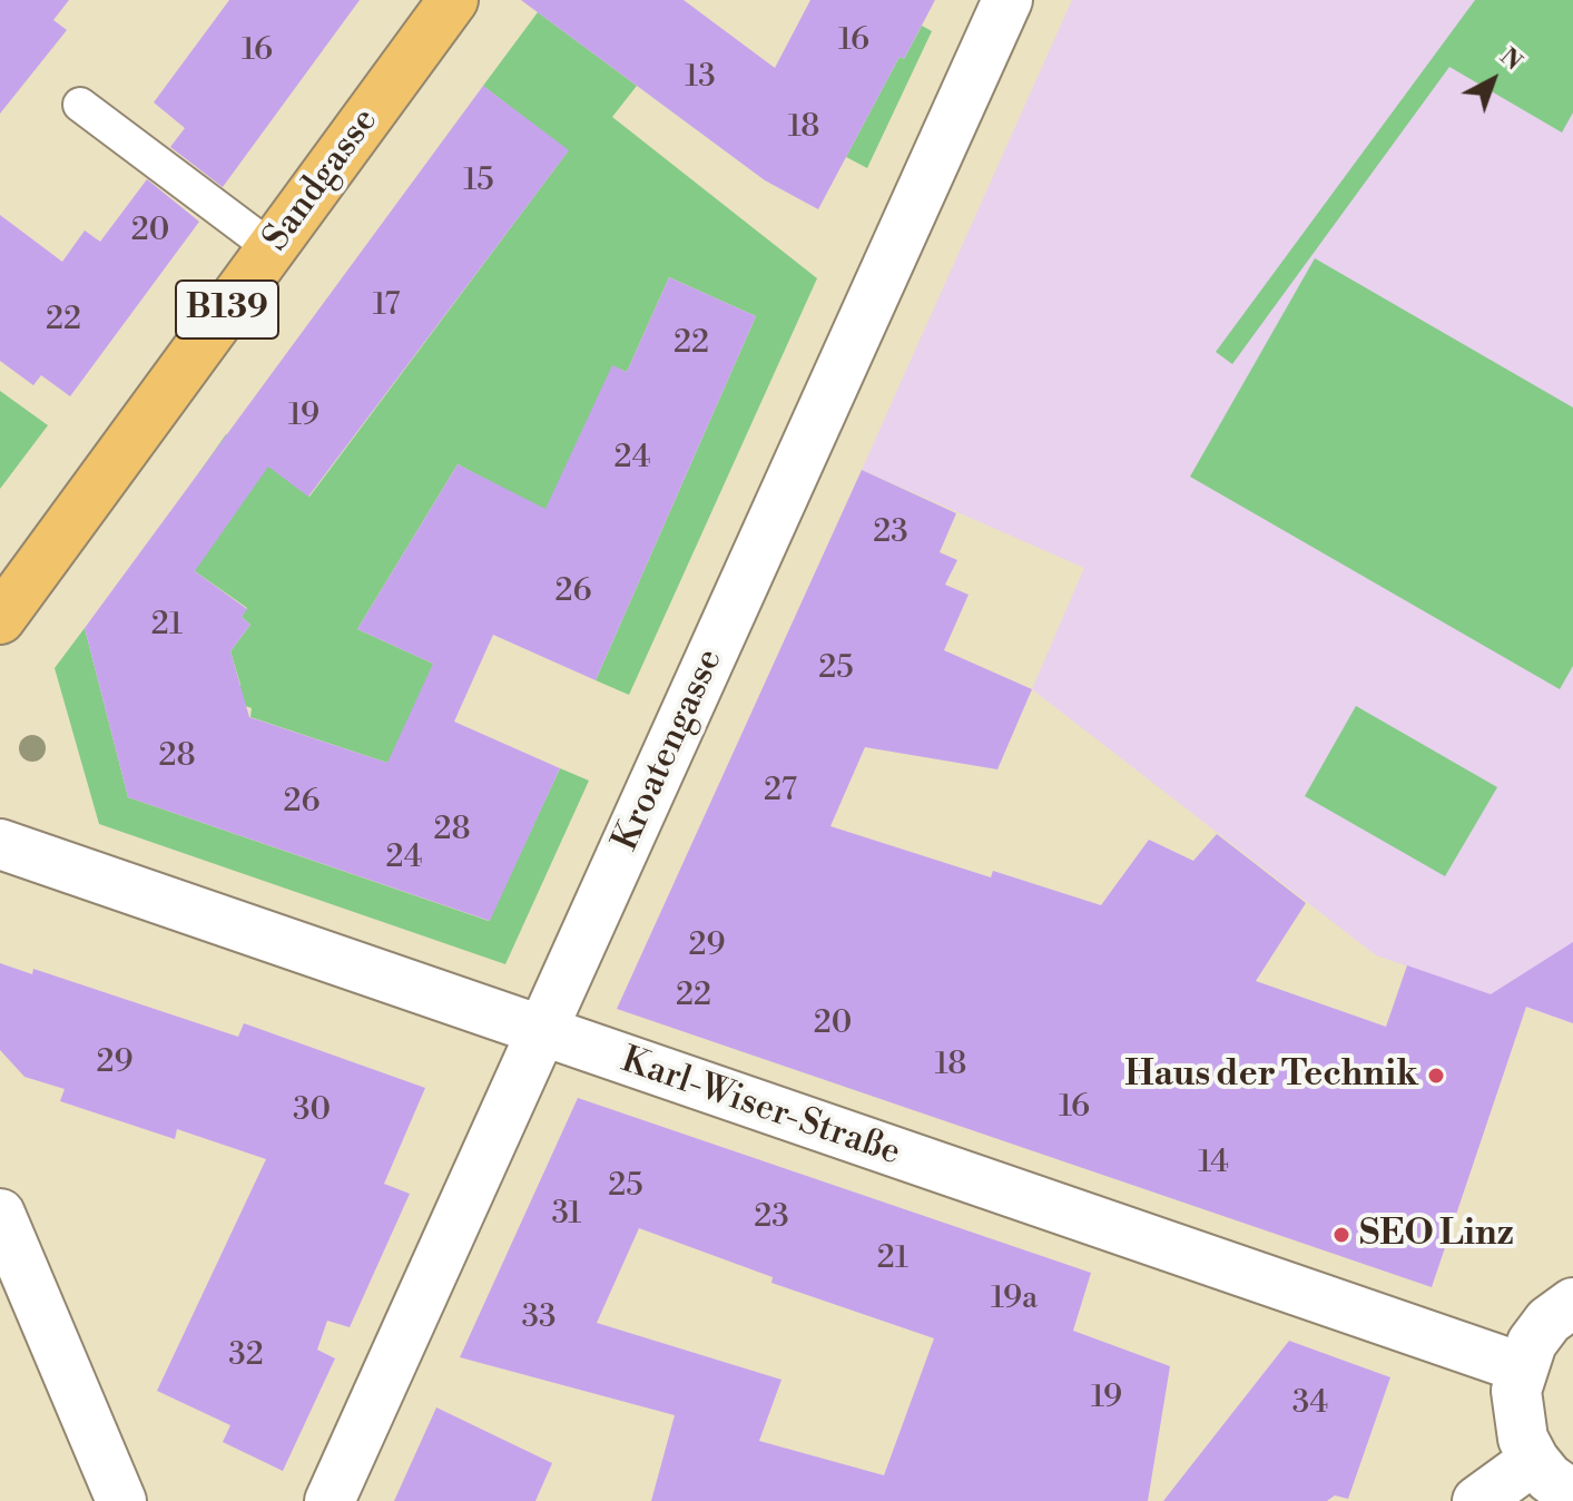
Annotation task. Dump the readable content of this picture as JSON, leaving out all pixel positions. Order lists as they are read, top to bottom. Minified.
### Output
{"streets":{"main road":["Sandgasse","B139"],"street":["Kroatengasse","Karl-Wiser-Straße"]},"crossings":[["Kroatengasse","Karl-Wiser-Straße"]],"places":["Haus der Technik","SEO Linz"],"house_numbers":["16","16","13","18","15","20","17","22","22","19","24","23","26","21","25","28","27","26","28","24","29","22","20","29","18","16","30","14","25","31","23","21","19a","33","32","19","34"],"north":"top right"}
